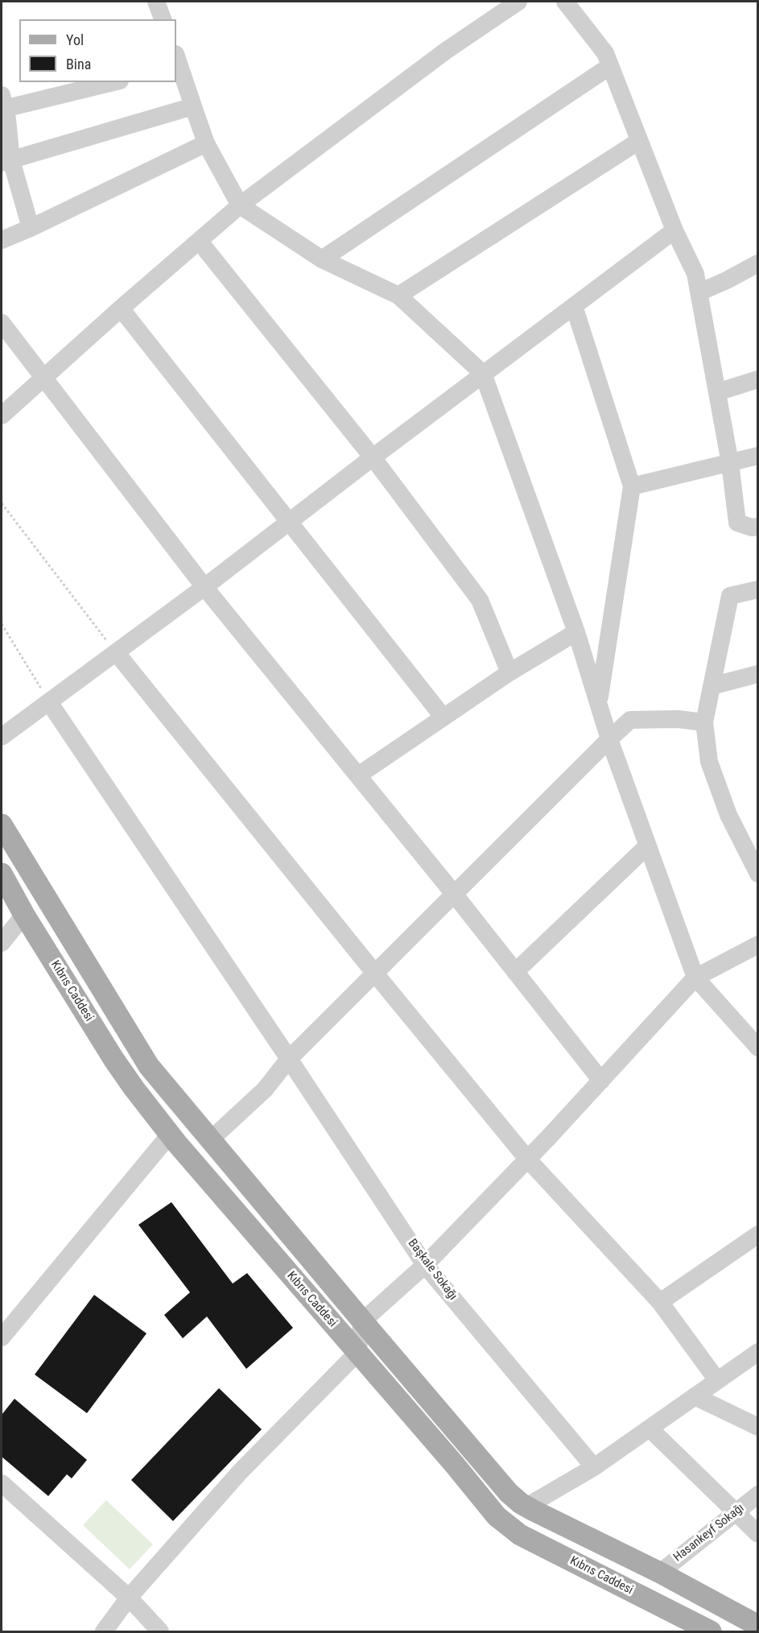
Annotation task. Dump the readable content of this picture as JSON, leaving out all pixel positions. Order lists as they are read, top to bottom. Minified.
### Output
{"streets":{"main road":["Kıbrıs Caddesi"],"street":["Başkale Sokağı","Hasankeyf Sokağı"]},"legend":["Yol","Bina"]}
